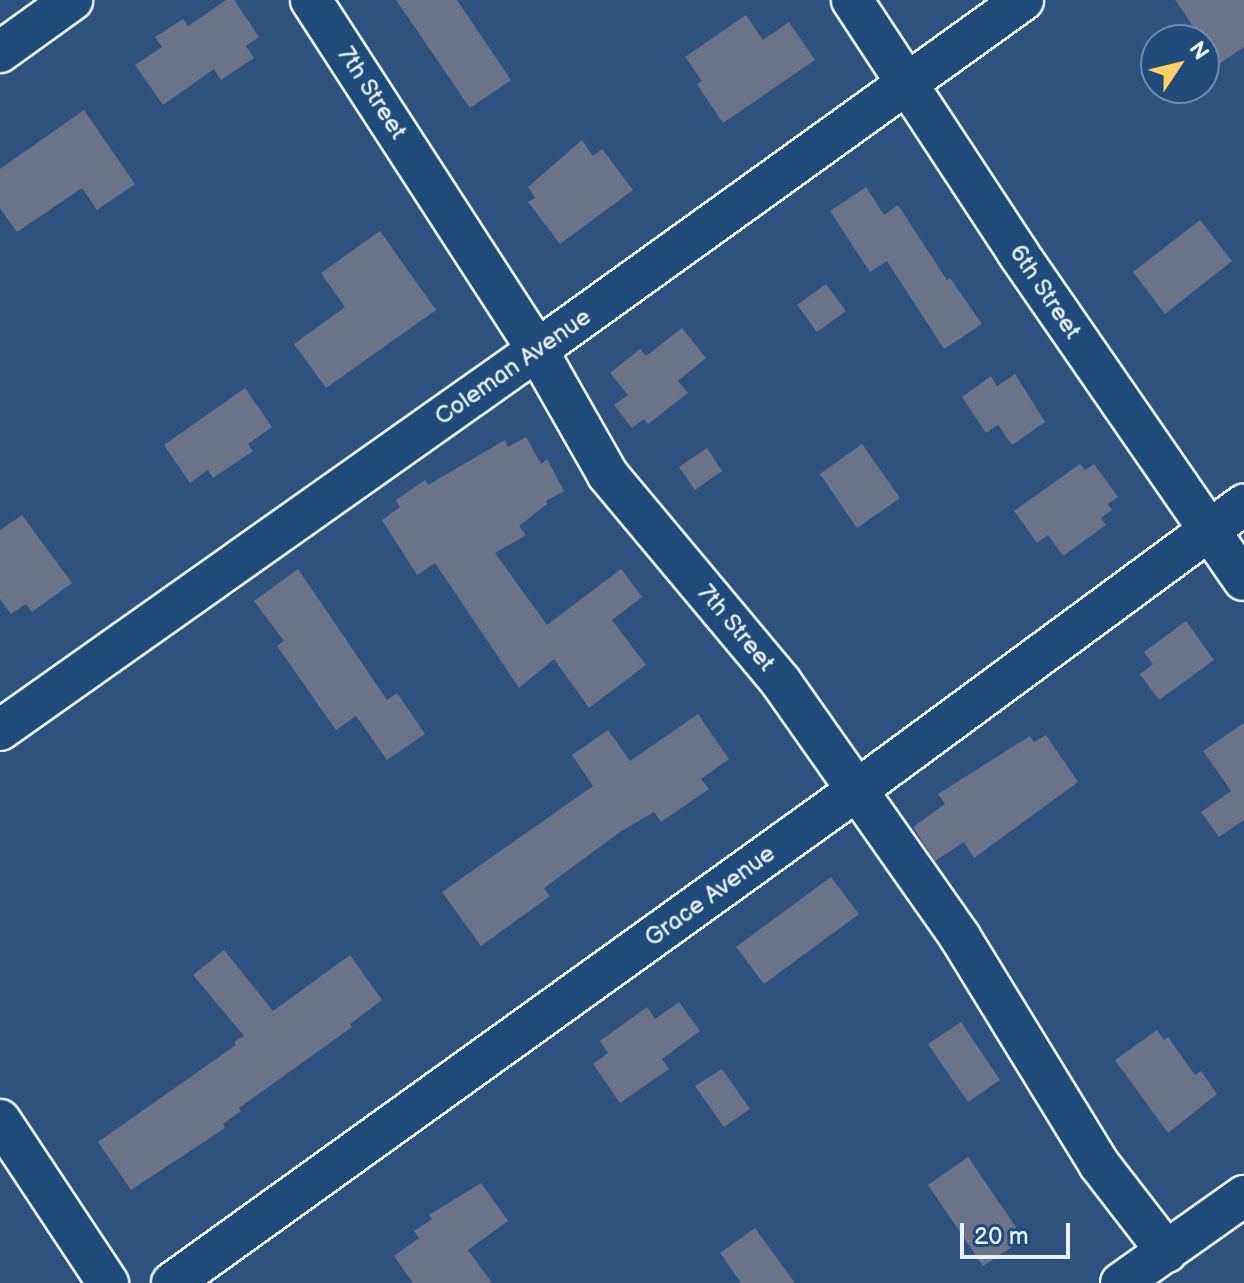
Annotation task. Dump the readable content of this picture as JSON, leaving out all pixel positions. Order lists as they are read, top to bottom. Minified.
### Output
{"streets":{"street":["7th Street","6th Street","Coleman Avenue","Grace Avenue"]},"crossings":[["7th Street","Coleman Avenue"],["7th Street","Grace Avenue"],["6th Street","Coleman Avenue"],["6th Street","Grace Avenue"]],"scale_bar":"20 m","north":"top right"}
